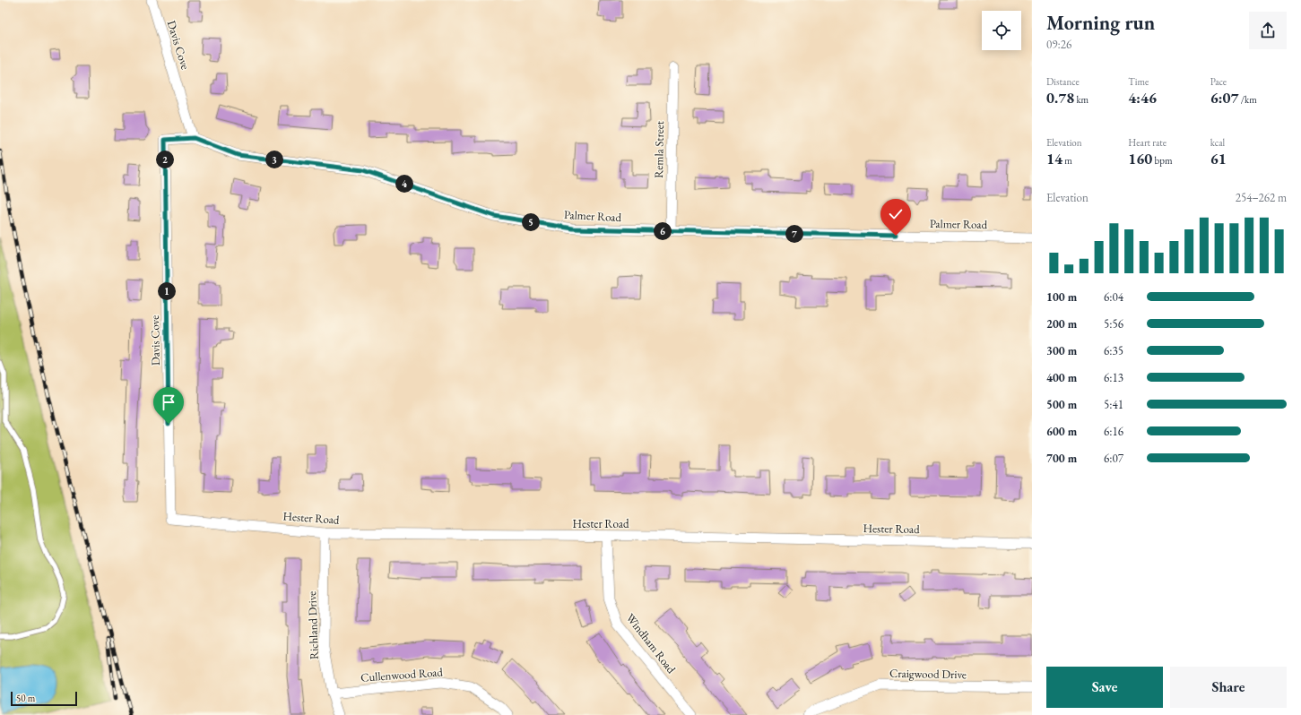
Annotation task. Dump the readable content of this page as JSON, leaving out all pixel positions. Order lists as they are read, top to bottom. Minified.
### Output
{"streets":{"street":["Davis Cove","Remla Street","Palmer Road","Hester Road","Richland Drive","Windham Road","Craigwood Drive","Cullenwood Road"]},"crossings":[["Davis Cove","Palmer Road"],["Davis Cove","Hester Road"],["Remla Street","Palmer Road"],["Hester Road","Richland Drive"],["Hester Road","Windham Road"],["Richland Drive","Cullenwood Road"]],"scale_bar":"50 m","page":{"heading":["Morning run","09:26"],"stats":[["Distance","0.78 km"],["Time","4:46"],["Pace","6:07 /km"],["Elevation","14 m"],["Heart rate","160 bpm"],["kcal","61"]],"pins":["2","3","4","5","6","7","1"],"chart":["Elevation","254–262 m"],"list":[{"name":"100 m","note":"6:04"},{"name":"200 m","note":"5:56"},{"name":"300 m","note":"6:35"},{"name":"400 m","note":"6:13"},{"name":"500 m","note":"5:41"},{"name":"600 m","note":"6:16"},{"name":"700 m","note":"6:07"}],"buttons":["Save","Share"],"scale":"50 m"}}
